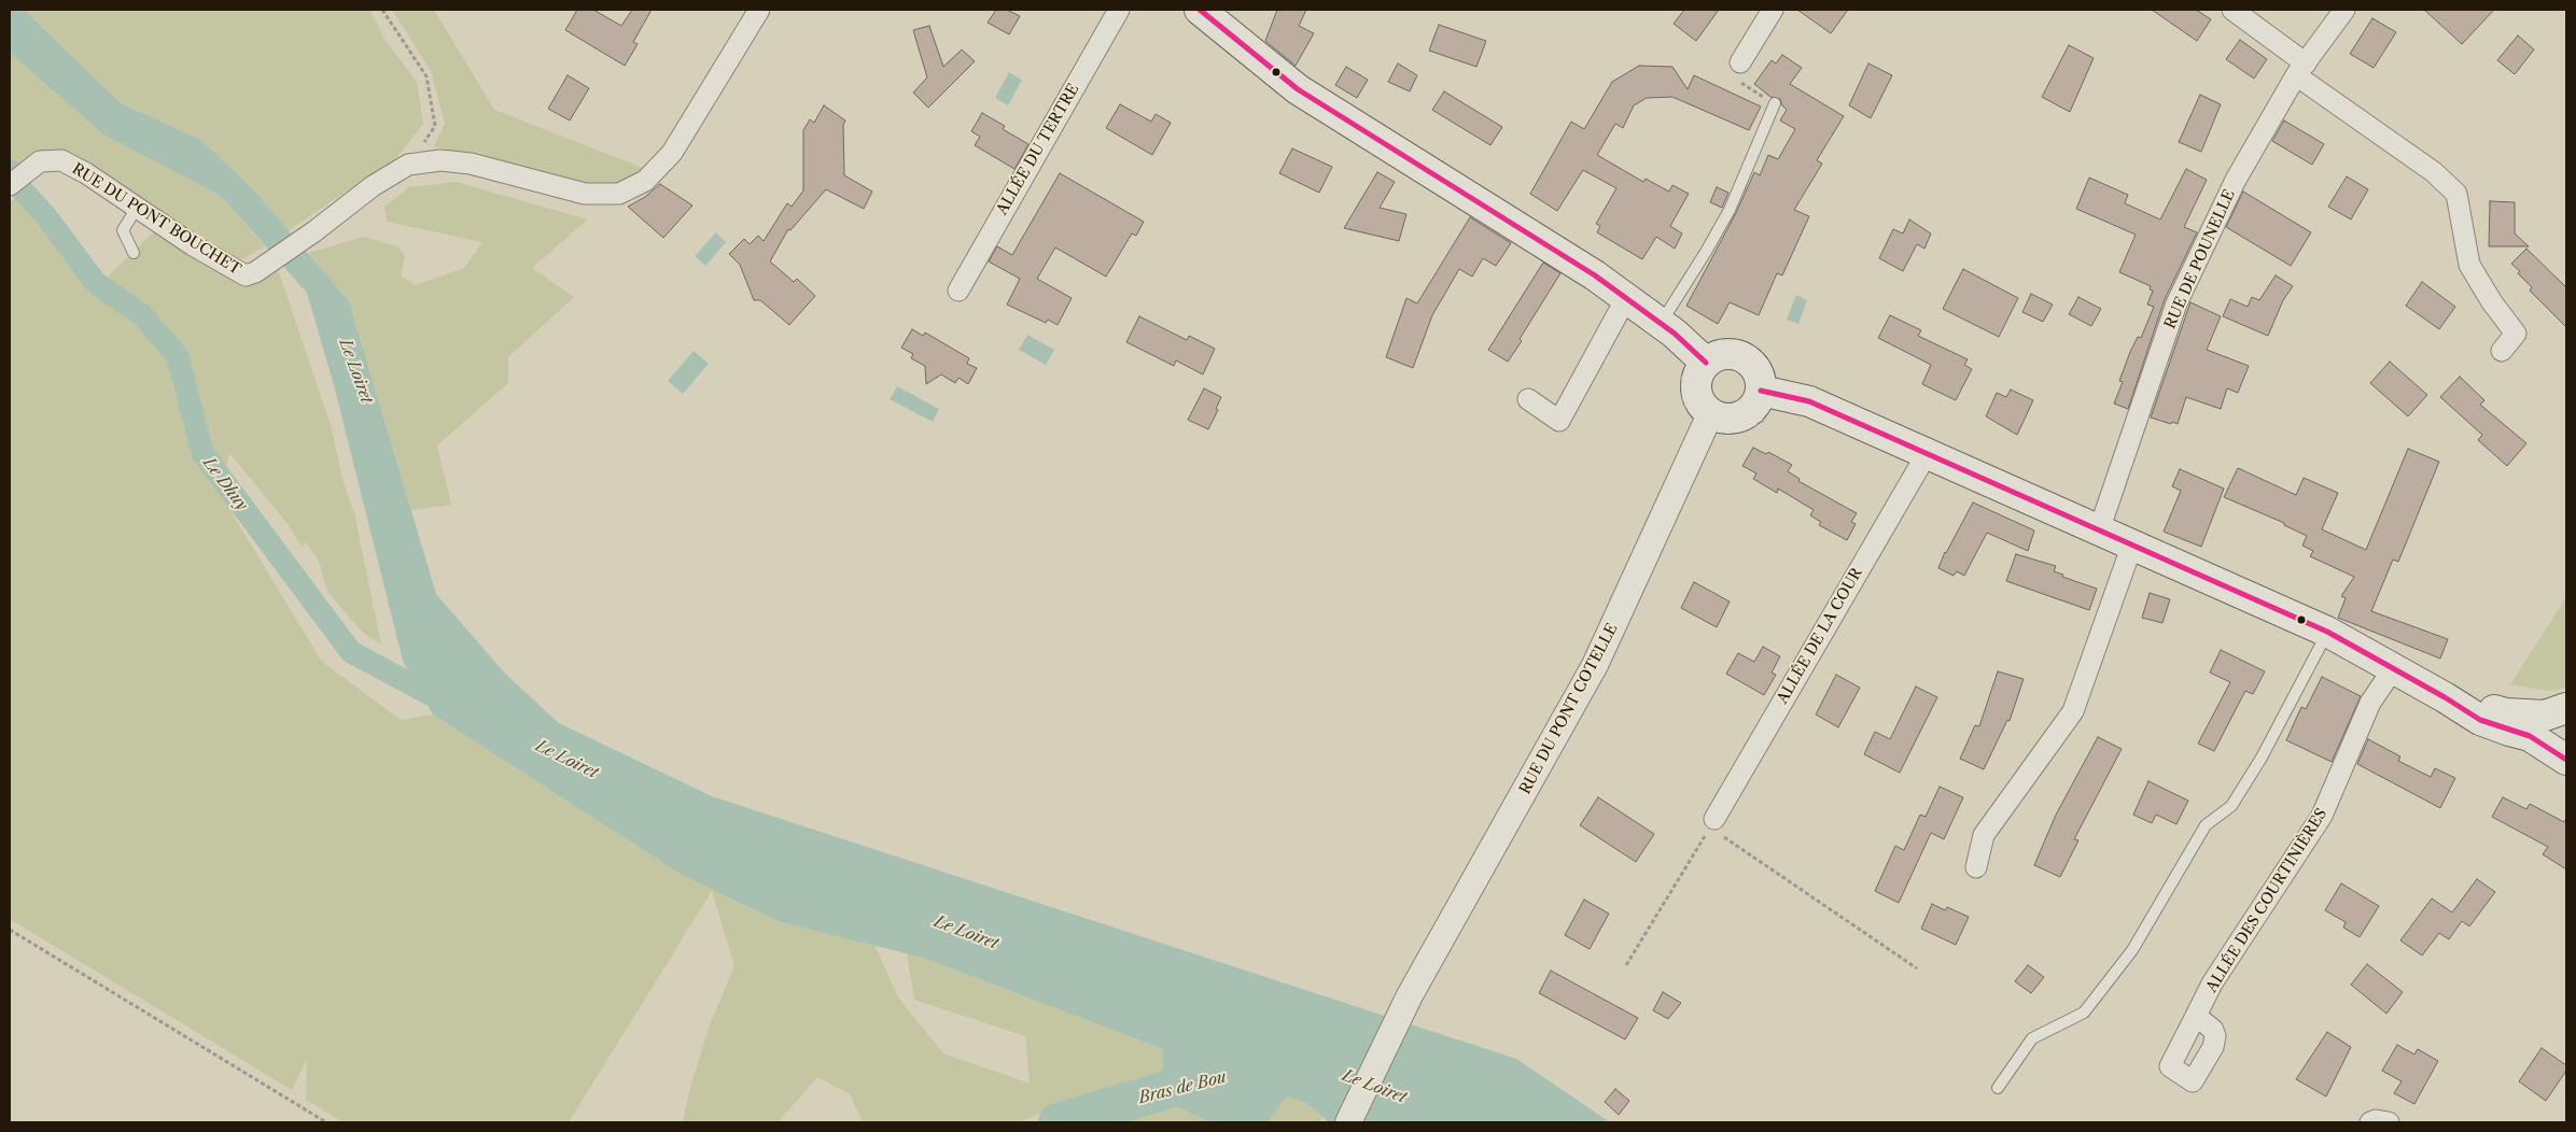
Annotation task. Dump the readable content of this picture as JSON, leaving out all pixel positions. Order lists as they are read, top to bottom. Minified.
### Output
{"streets":{"street":["ALLÉE DU TERTRE","RUE DU PONT BOUCHET","RUE DE POUNELLE","ALLÉE DE LA COUR","RUE DU PONT COTELLE","ALLÉE DES COURTINIÈRES"]},"water":["Le Loiret","Le Dhuy","Bras de Bou"]}
